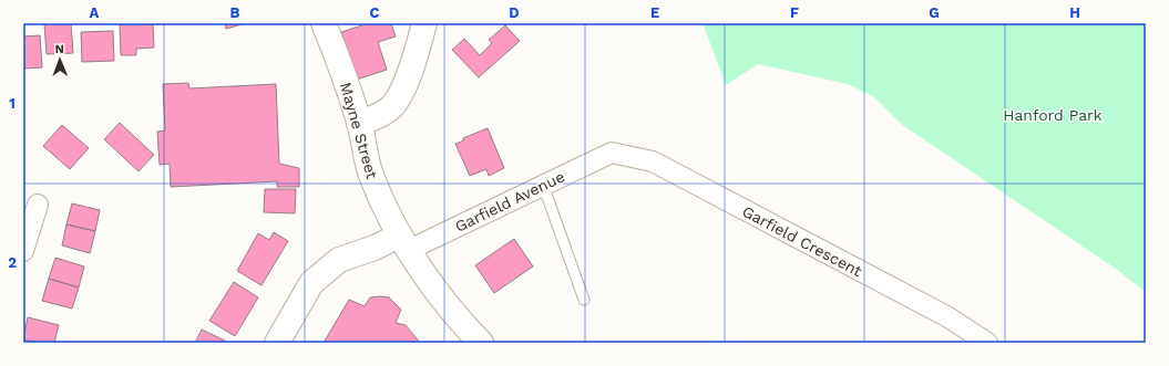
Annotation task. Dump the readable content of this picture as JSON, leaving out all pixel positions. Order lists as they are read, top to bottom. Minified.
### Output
{"streets":{"street":["Mayne Street","Garfield Avenue","Garfield Crescent"]},"crossings":[["Mayne Street","Garfield Avenue"],["Garfield Avenue","Garfield Crescent"]],"parks":["Hanford Park"],"north":"top","grid":{"columns":["A","B","C","D","E","F","G","H"],"rows":["1","2"]}}
